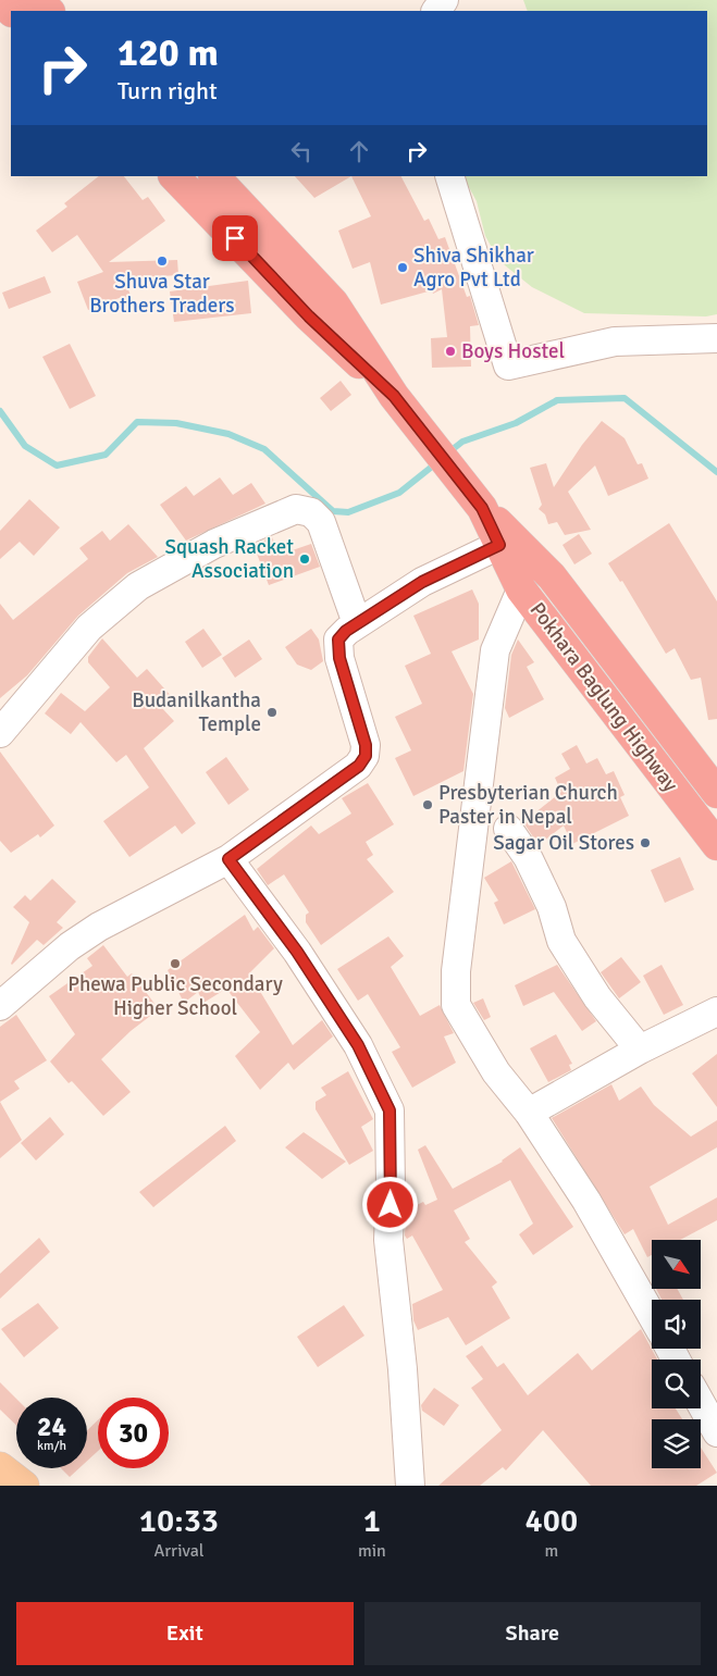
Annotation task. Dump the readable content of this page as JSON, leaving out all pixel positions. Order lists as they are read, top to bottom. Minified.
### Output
{"streets":{"highway":["Pokhara Baglung Highway"]},"places":["Shuva Star Brothers Traders","Shiva Shikhar Agro Pvt Ltd","Boys Hostel","Squash Racket Association","Budanilkantha Temple","Presbyterian Church Paster in Nepal","Sagar Oil Stores","Phewa Public Secondary Higher School"],"north":"bottom right","page":{"turn":["120 m","Turn right"],"speed":"24 km/h","limit":"30","eta":["10:33","Arrival","1","min","400","m"],"buttons":["Exit","Share"]}}
